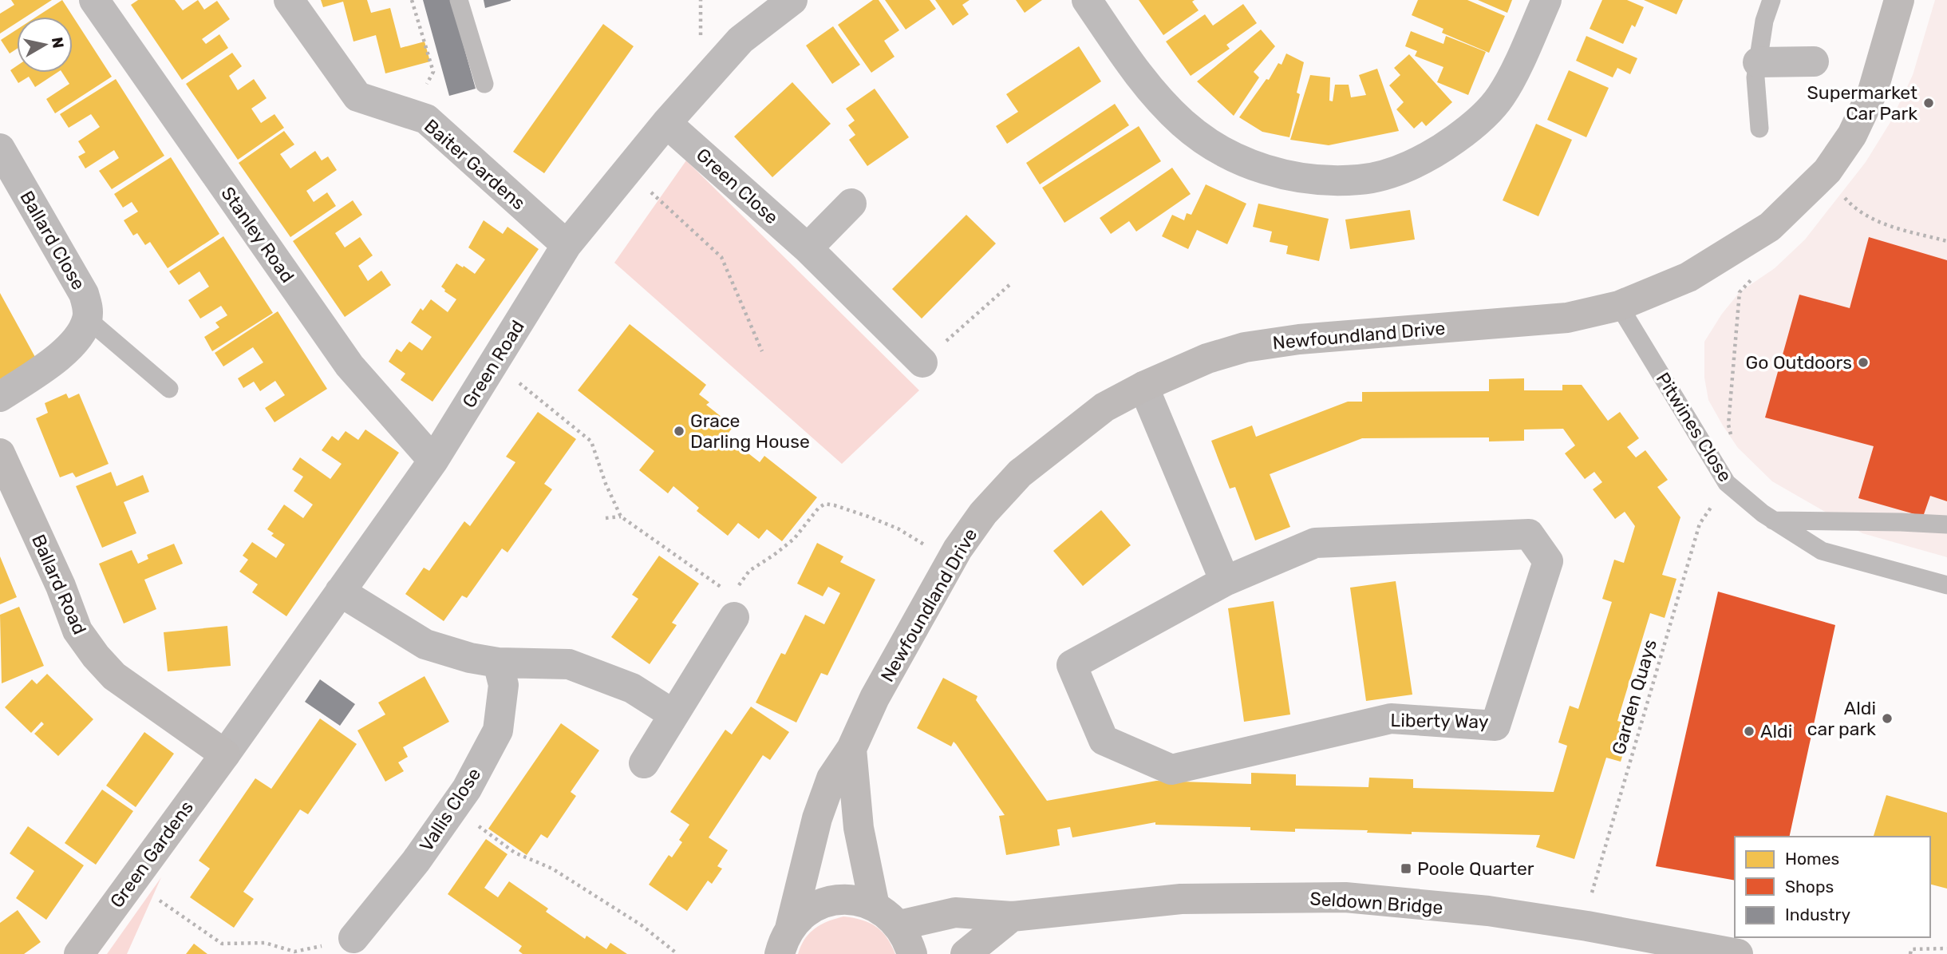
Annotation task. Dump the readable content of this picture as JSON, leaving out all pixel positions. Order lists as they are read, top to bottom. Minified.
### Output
{"streets":{"street":["Baiter Gardens","Green Close","Stanley Road","Ballard Close","Newfoundland Drive","Green Road","Ballard Road","Liberty Way","Vallis Close","Green Gardens","Seldown Bridge"],"lane":["Pitwines Close"],"path":["Garden Quays"]},"crossings":[["Baiter Gardens","Green Road"],["Green Close","Green Road"],["Stanley Road","Green Road"],["Newfoundland Drive","Pitwines Close"],["Newfoundland Drive","Seldown Bridge"],["Green Road","Ballard Road"],["Green Road","Green Gardens"],["Pitwines Close","Garden Quays"],["Ballard Road","Green Gardens"],["Garden Quays","Seldown Bridge"]],"places":{"other":["Supermarket Car Park","Go Outdoors","Grace Darling House","Aldi car park","Aldi"],"transit":["Poole Quarter"]},"legend":["Homes","Shops","Industry"],"north":"right"}
